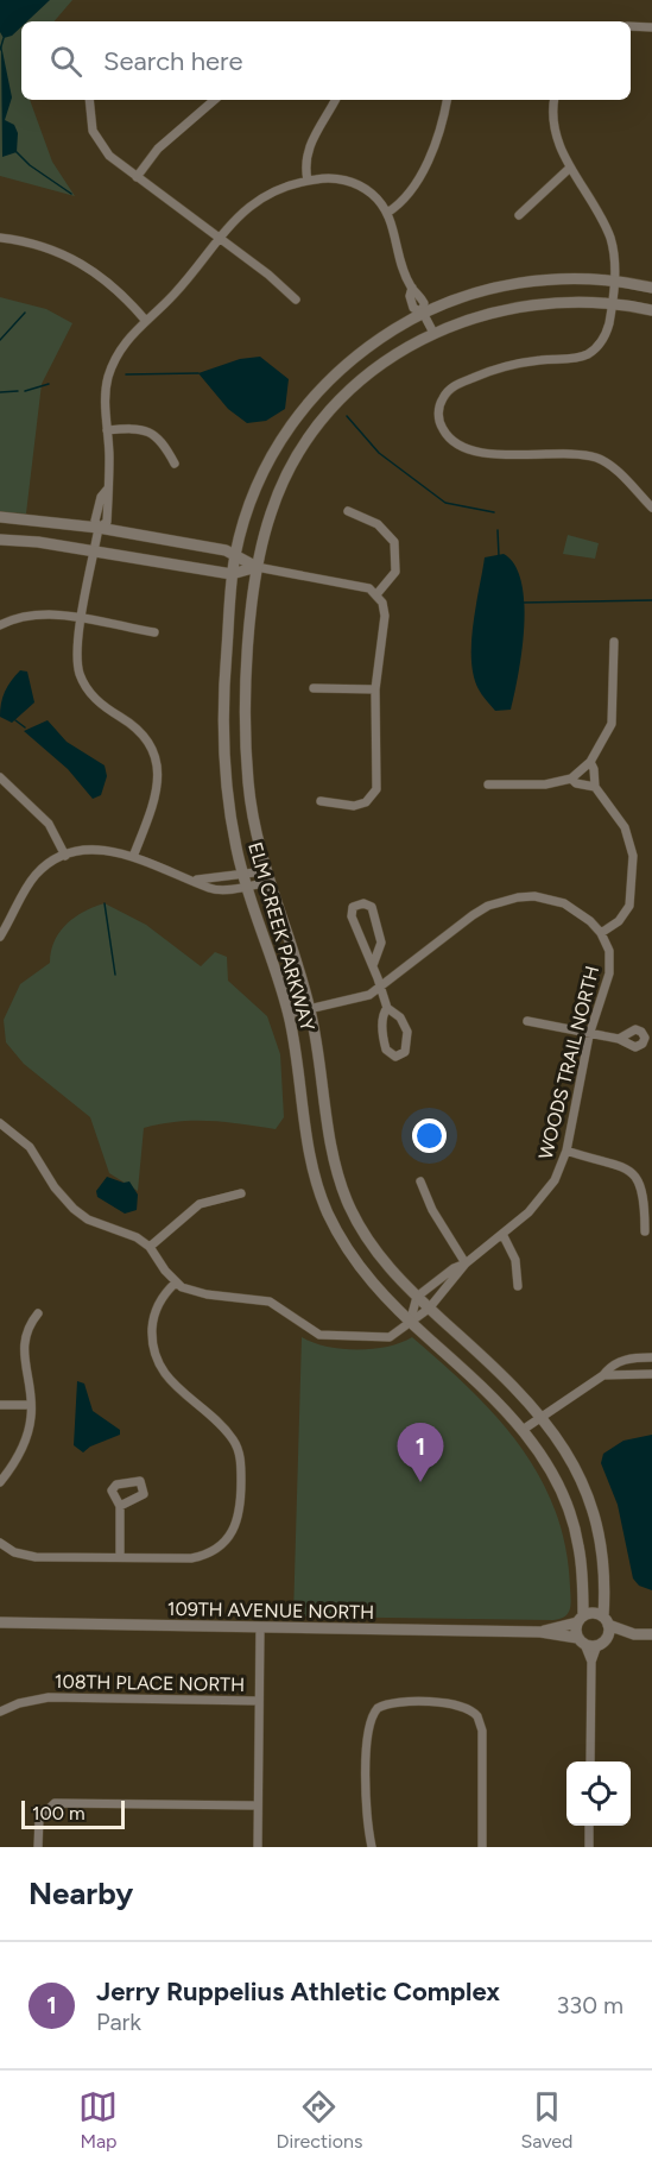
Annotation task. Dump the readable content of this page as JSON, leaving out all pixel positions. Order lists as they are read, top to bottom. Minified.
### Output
{"streets":{"street":["ELM CREEK PARKWAY","WOODS TRAIL NORTH","109TH AVENUE NORTH","108TH PLACE NORTH"]},"crossings":[["ELM CREEK PARKWAY","WOODS TRAIL NORTH"],["ELM CREEK PARKWAY","109TH AVENUE NORTH"]],"scale_bar":"100 m","page":{"search":"Search here","pins":"1","scale":"100 m","heading":"Nearby","list":[{"mark":"1","name":"Jerry Ruppelius Athletic Complex","note":"Park","value":"330 m"}],"nav":["Map","Directions","Saved"]}}
